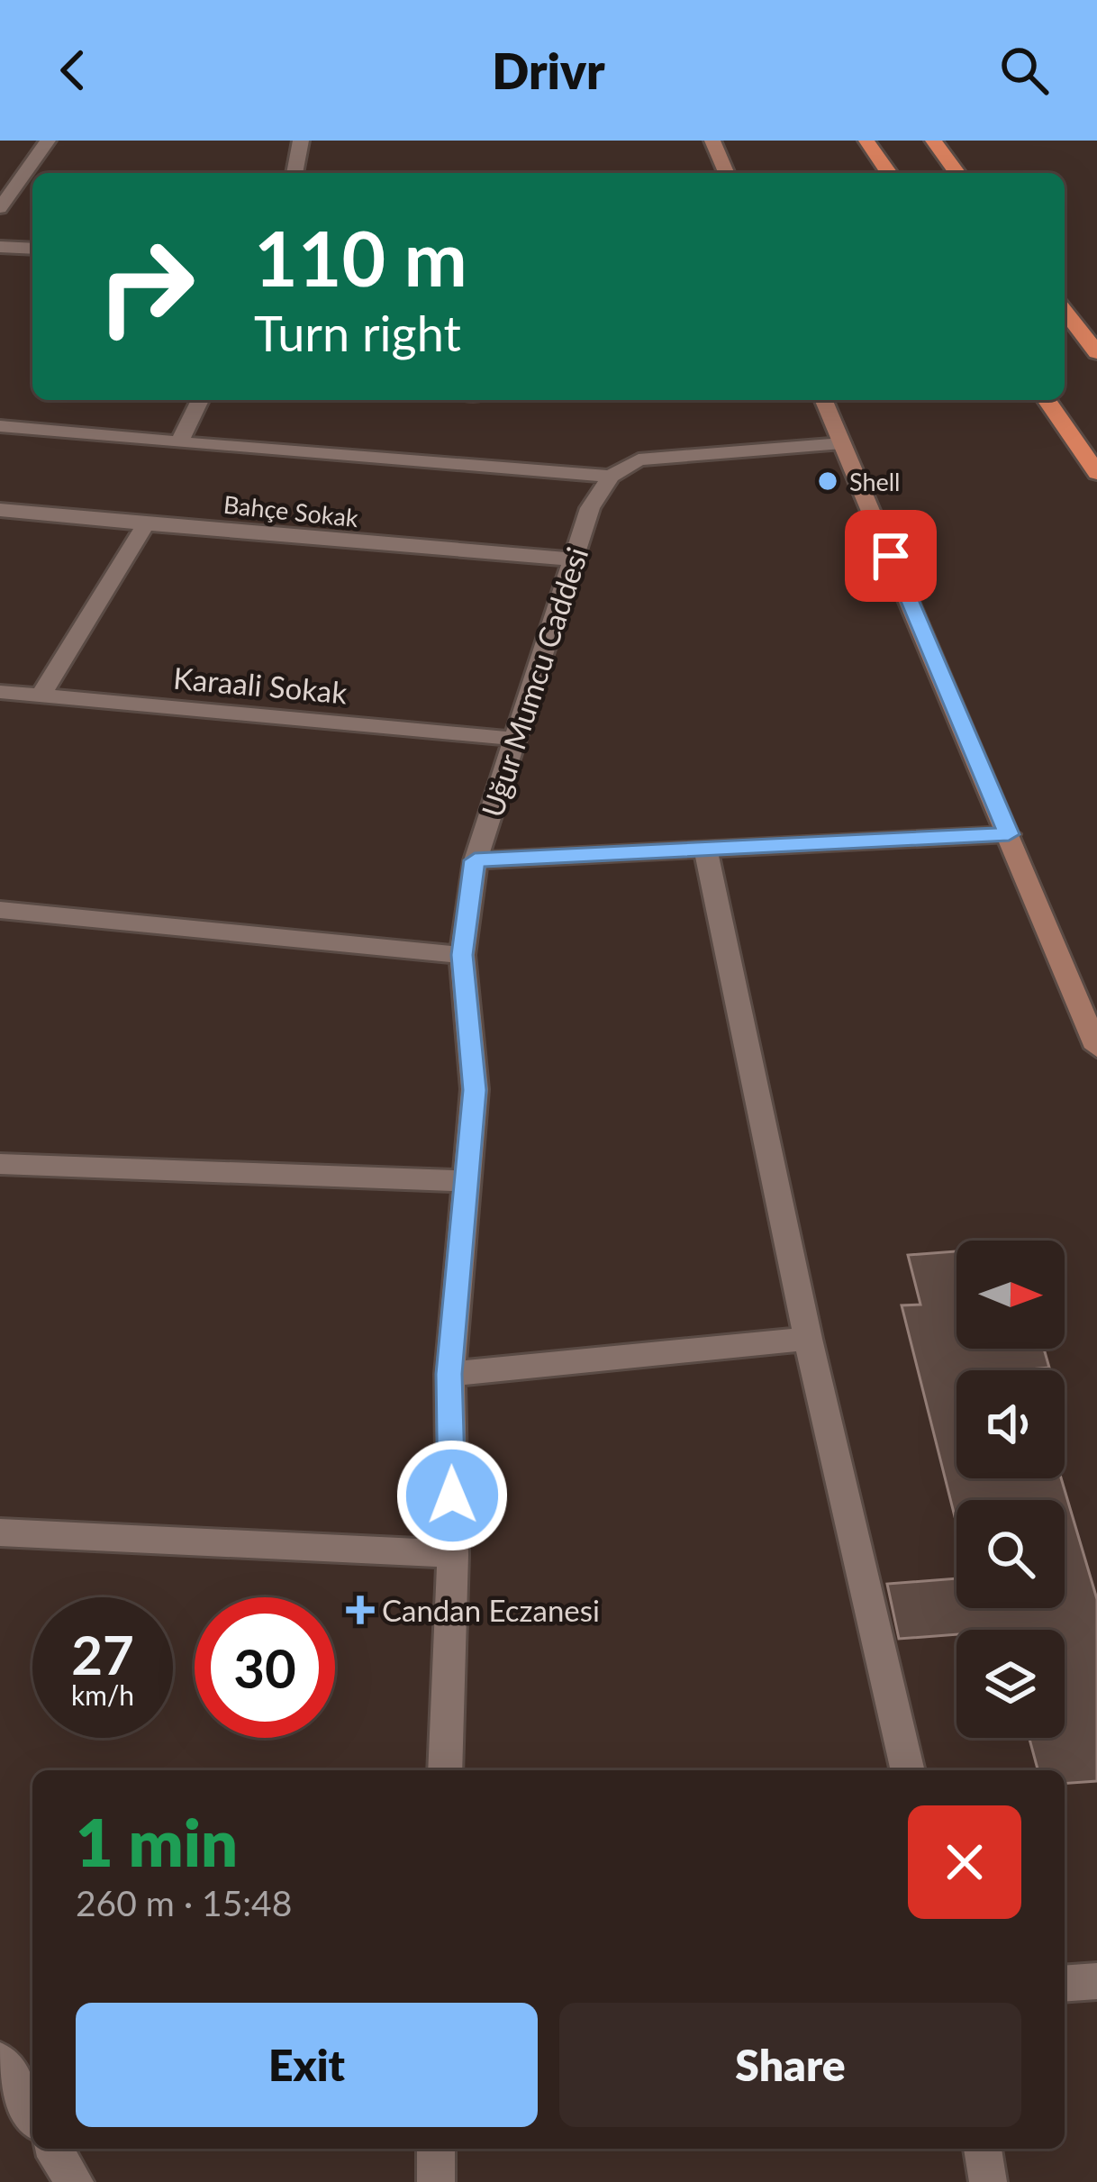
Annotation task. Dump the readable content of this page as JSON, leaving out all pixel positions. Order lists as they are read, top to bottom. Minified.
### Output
{"streets":{"street":["Bahçe Sokak","Uğur Mumcu Caddesi","Karaali Sokak"]},"crossings":[["Bahçe Sokak","Uğur Mumcu Caddesi"],["Uğur Mumcu Caddesi","Karaali Sokak"]],"places":{"other":["Shell"],"health":["Candan Eczanesi"]},"north":"right","page":{"header":"Drivr","turn":["110 m","Turn right"],"speed":"27 km/h","limit":"30","heading":["1 min","260 m · 15:48"],"buttons":["Exit","Share"]}}
